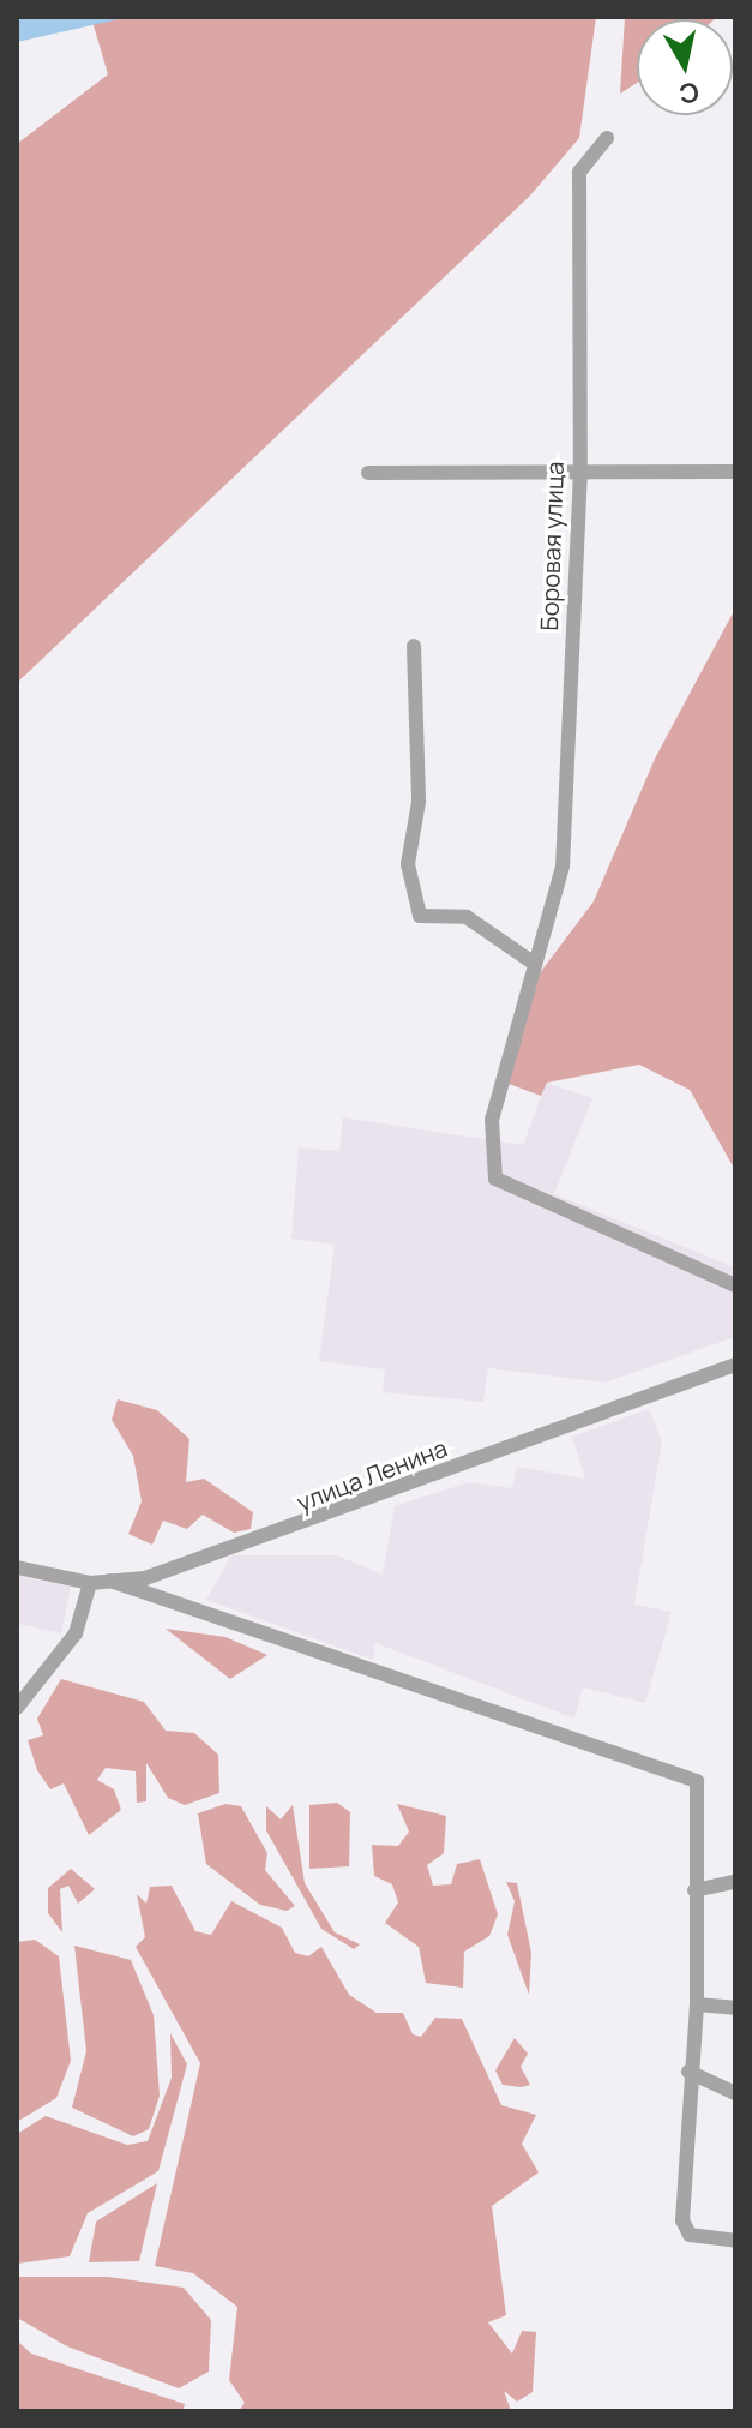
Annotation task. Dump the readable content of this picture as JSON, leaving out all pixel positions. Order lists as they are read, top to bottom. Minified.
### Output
{"streets":{"street":["Боровая улица","улица Ленина"]},"north":"bottom"}
